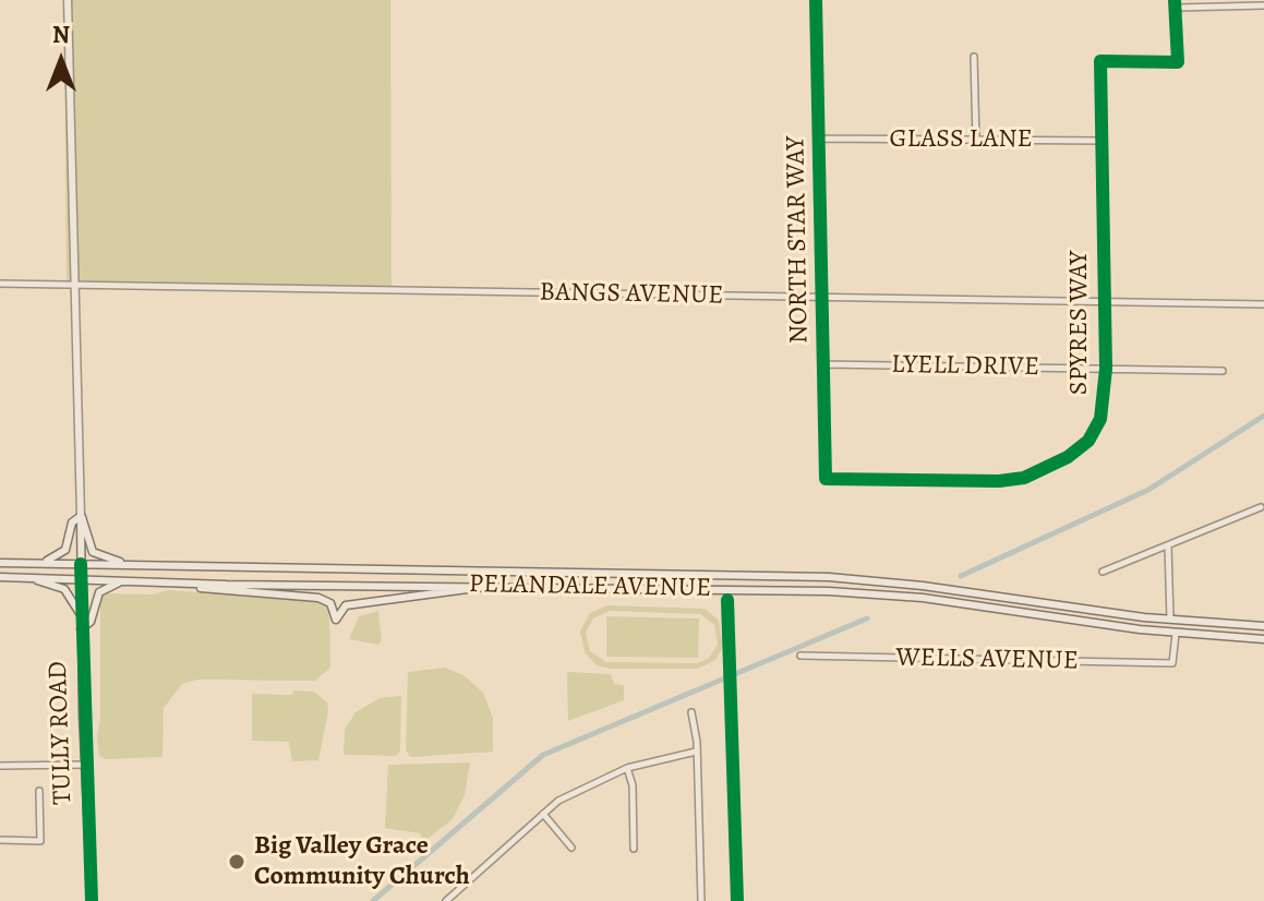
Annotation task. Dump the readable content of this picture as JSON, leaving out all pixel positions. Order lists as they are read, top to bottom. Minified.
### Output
{"streets":{"main road":["PELANDALE AVENUE","TULLY ROAD"],"street":["GLASS LANE","NORTH STAR WAY","BANGS AVENUE","SPYRES WAY","LYELL DRIVE","WELLS AVENUE"]},"crossings":[["GLASS LANE","NORTH STAR WAY"],["GLASS LANE","SPYRES WAY"],["NORTH STAR WAY","BANGS AVENUE"],["NORTH STAR WAY","SPYRES WAY"],["NORTH STAR WAY","LYELL DRIVE"],["BANGS AVENUE","SPYRES WAY"],["BANGS AVENUE","TULLY ROAD"],["SPYRES WAY","LYELL DRIVE"],["PELANDALE AVENUE","WELLS AVENUE"],["PELANDALE AVENUE","TULLY ROAD"]],"places":["Big Valley Grace Community Church"],"north":"top"}
